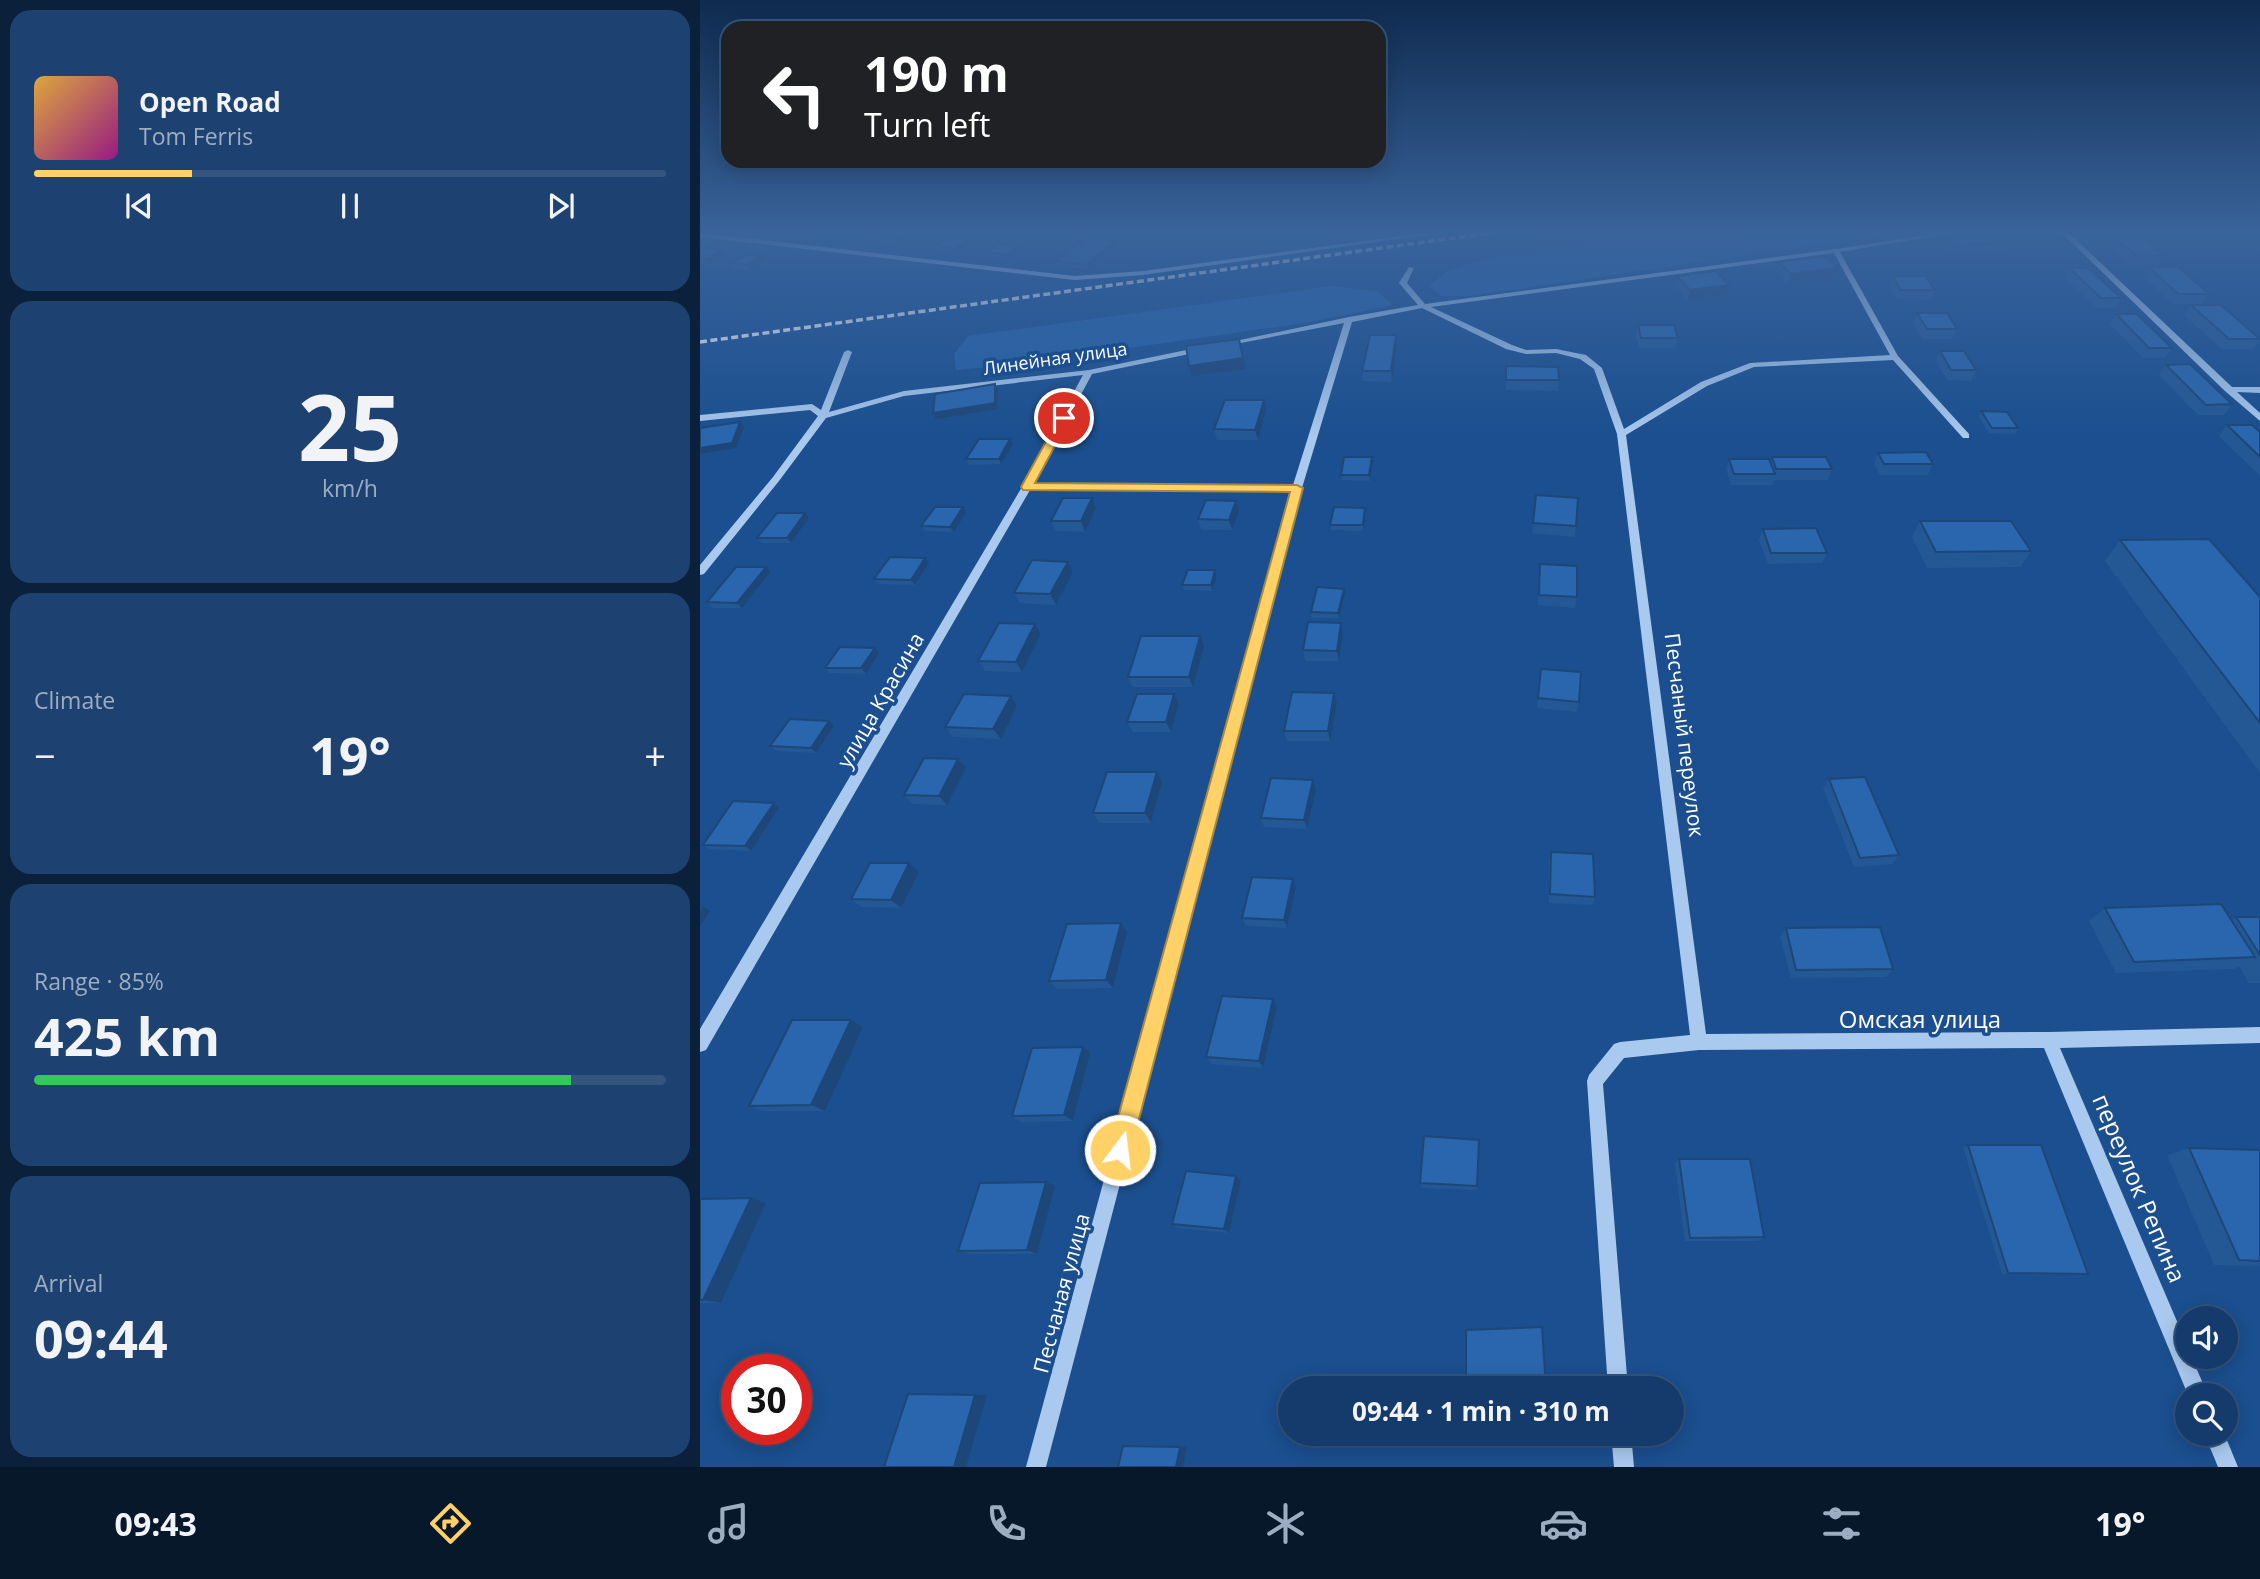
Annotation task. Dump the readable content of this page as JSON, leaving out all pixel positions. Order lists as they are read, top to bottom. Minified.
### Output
{"streets":{"street":["Линейная улица","улица Красина","Песчаный переулок","Омская улица","переулок Репина","Песчаная улица"]},"crossings":[["Линейная улица","улица Красина"],["Линейная улица","Песчаная улица"],["Песчаный переулок","Омская улица"],["Омская улица","переулок Репина"]],"page":{"turn":["190 m","Turn left"],"song":["Open Road","Tom Ferris"],"tile":[["25","km/h"],"Climate",["Range · 85%","425 km"],["Arrival","09:44"]],"heat":["−","19°","+"],"limit":"30","trip":"09:44 · 1 min · 310 m","tabs":["09:43","19°"]}}
